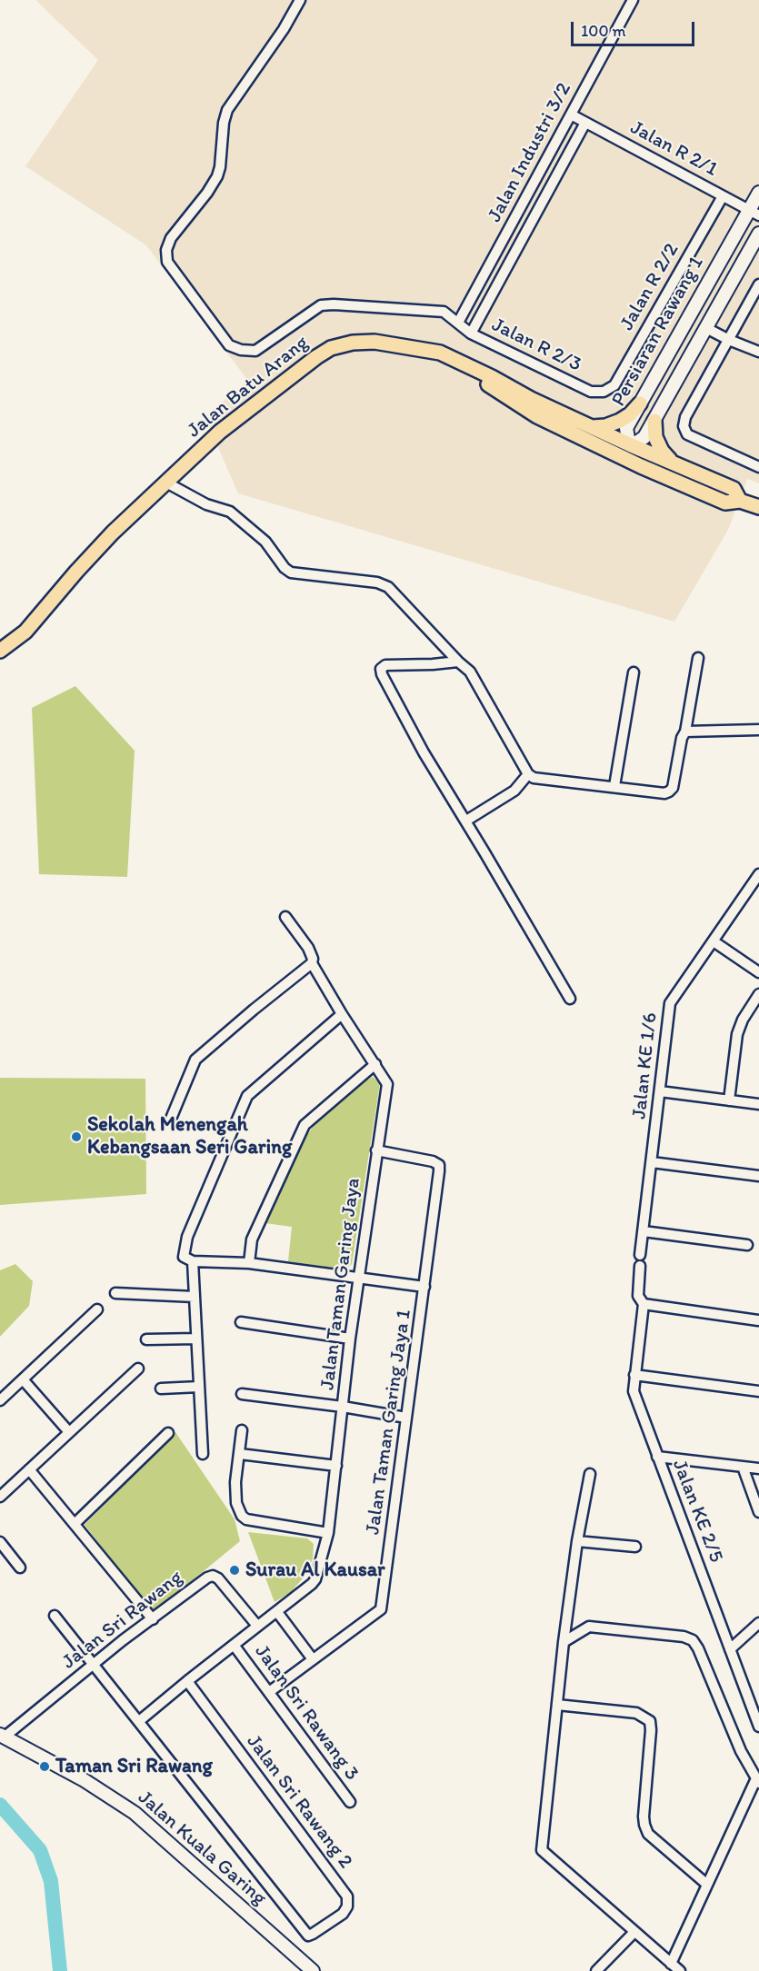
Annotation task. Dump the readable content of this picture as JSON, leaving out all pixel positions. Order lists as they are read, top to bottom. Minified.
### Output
{"streets":{"main road":["Jalan Batu Arang"],"street":["Jalan R 2/1","Jalan Industri 3/2","Jalan R 2/2","Persiaran Rawang 1","Jalan R 2/3","Jalan KE 1/6","Jalan Taman Garing Jaya","Jalan Taman Garing Jaya 1","Jalan KE 2/5","Jalan Sri Rawang","Jalan Sri Rawang 3","Jalan Sri Rawang 2","Jalan Kuala Garing"]},"crossings":[["Jalan R 2/1","Jalan Industri 3/2"],["Jalan R 2/1","Jalan R 2/2"],["Jalan R 2/1","Persiaran Rawang 1"],["Jalan Industri 3/2","Jalan R 2/3"],["Jalan R 2/2","Jalan R 2/3"],["Persiaran Rawang 1","Jalan Batu Arang"],["Jalan Taman Garing Jaya","Jalan Taman Garing Jaya 1"],["Jalan Taman Garing Jaya","Jalan Sri Rawang"],["Jalan Taman Garing Jaya","Jalan Sri Rawang 3"],["Jalan Taman Garing Jaya","Jalan Sri Rawang 2"],["Jalan Taman Garing Jaya 1","Jalan Sri Rawang 3"],["Jalan Sri Rawang","Jalan Kuala Garing"]],"places":["Sekolah Menengah Kebangsaan Seri Garing","Surau Al Kausar","Taman Sri Rawang"],"scale_bar":"100 m"}
